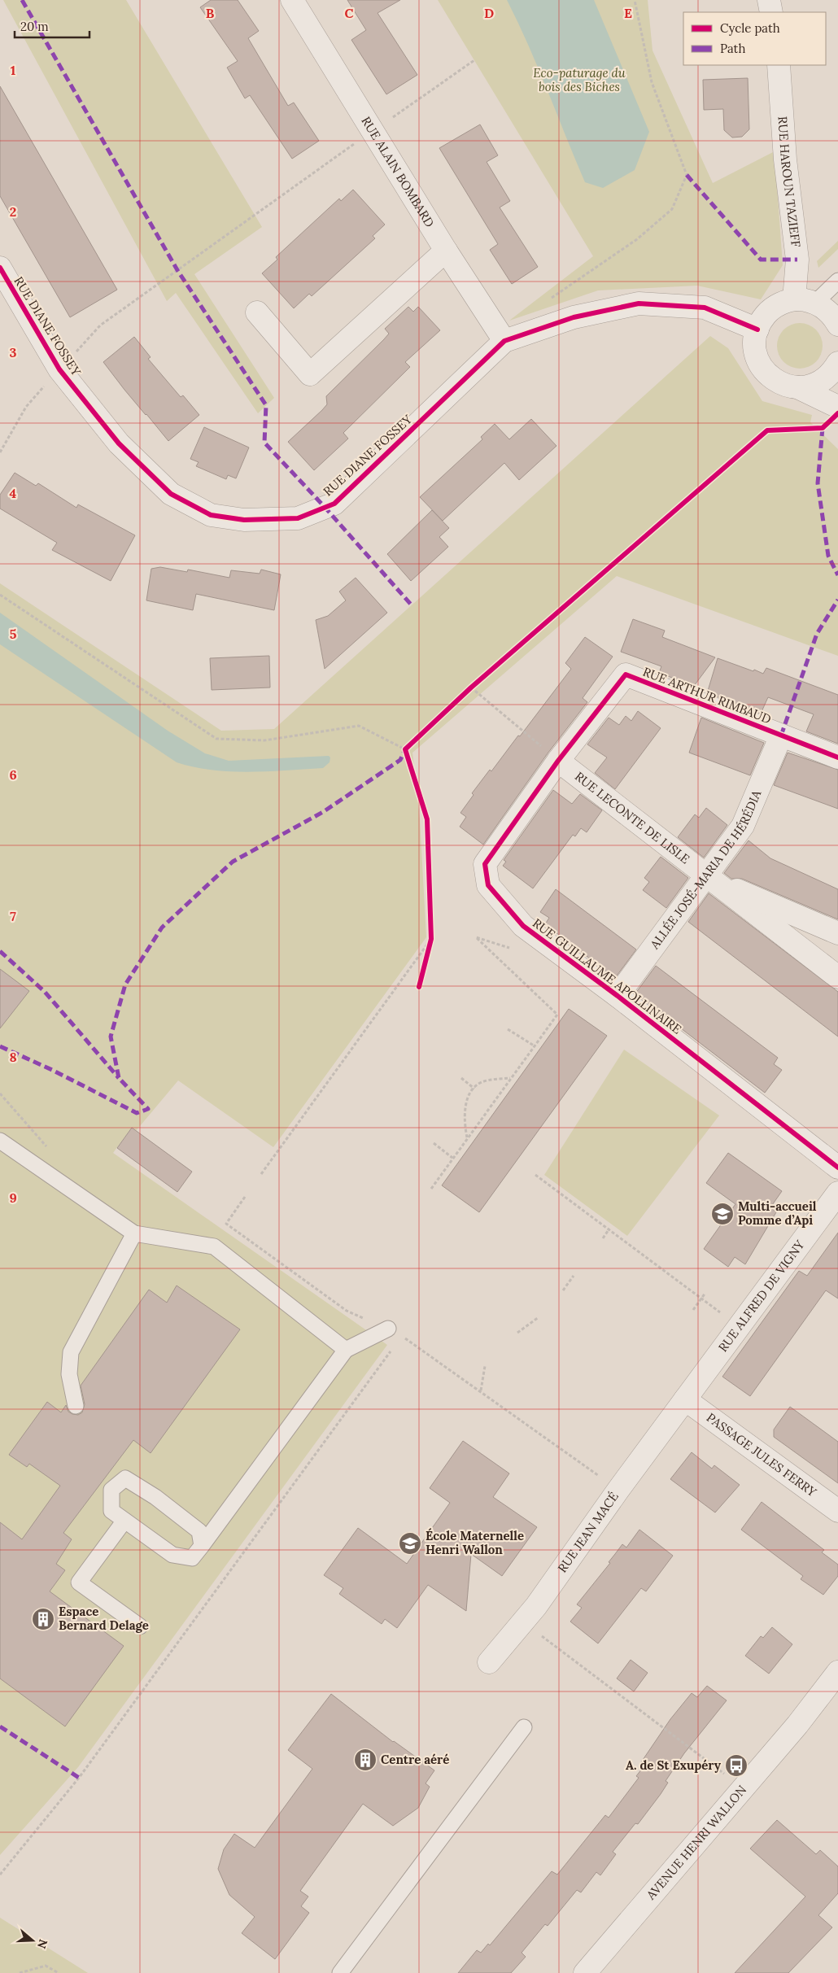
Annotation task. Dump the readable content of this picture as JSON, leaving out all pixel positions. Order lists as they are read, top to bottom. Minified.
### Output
{"streets":{"street":["RUE ALAIN BOMBARD","RUE HAROUN TAZIEFF","RUE DIANE FOSSEY","RUE ARTHUR RIMBAUD","RUE LECONTE DE LISLE","ALLÉE JOSÉ-MARIA DE HÉRÉDIA","RUE GUILLAUME APOLLINAIRE","RUE ALFRED DE VIGNY","PASSAGE JULES FERRY","RUE JEAN MACÉ","AVENUE HENRI WALLON"]},"crossings":[["RUE ALAIN BOMBARD","RUE DIANE FOSSEY"],["RUE ARTHUR RIMBAUD","RUE LECONTE DE LISLE"],["RUE ARTHUR RIMBAUD","ALLÉE JOSÉ-MARIA DE HÉRÉDIA"],["RUE ARTHUR RIMBAUD","RUE GUILLAUME APOLLINAIRE"],["RUE LECONTE DE LISLE","ALLÉE JOSÉ-MARIA DE HÉRÉDIA"],["RUE LECONTE DE LISLE","RUE GUILLAUME APOLLINAIRE"],["ALLÉE JOSÉ-MARIA DE HÉRÉDIA","RUE GUILLAUME APOLLINAIRE"],["RUE ALFRED DE VIGNY","PASSAGE JULES FERRY"],["RUE ALFRED DE VIGNY","RUE JEAN MACÉ"],["PASSAGE JULES FERRY","RUE JEAN MACÉ"]],"parks":["Eco-paturage du bois des Biches"],"places":{"school or university":["Multi-accueil Pomme d’Api","École Maternelle Henri Wallon"],"building":["Espace Bernard Delage","Centre aéré"],"bus stop":["A. de St Exupéry"]},"legend":["Cycle path","Path"],"scale_bar":"20 m","north":"right","grid":{"columns":["B","C","D","E"],"rows":["1","2","3","4","5","6","7","8","9"]}}
